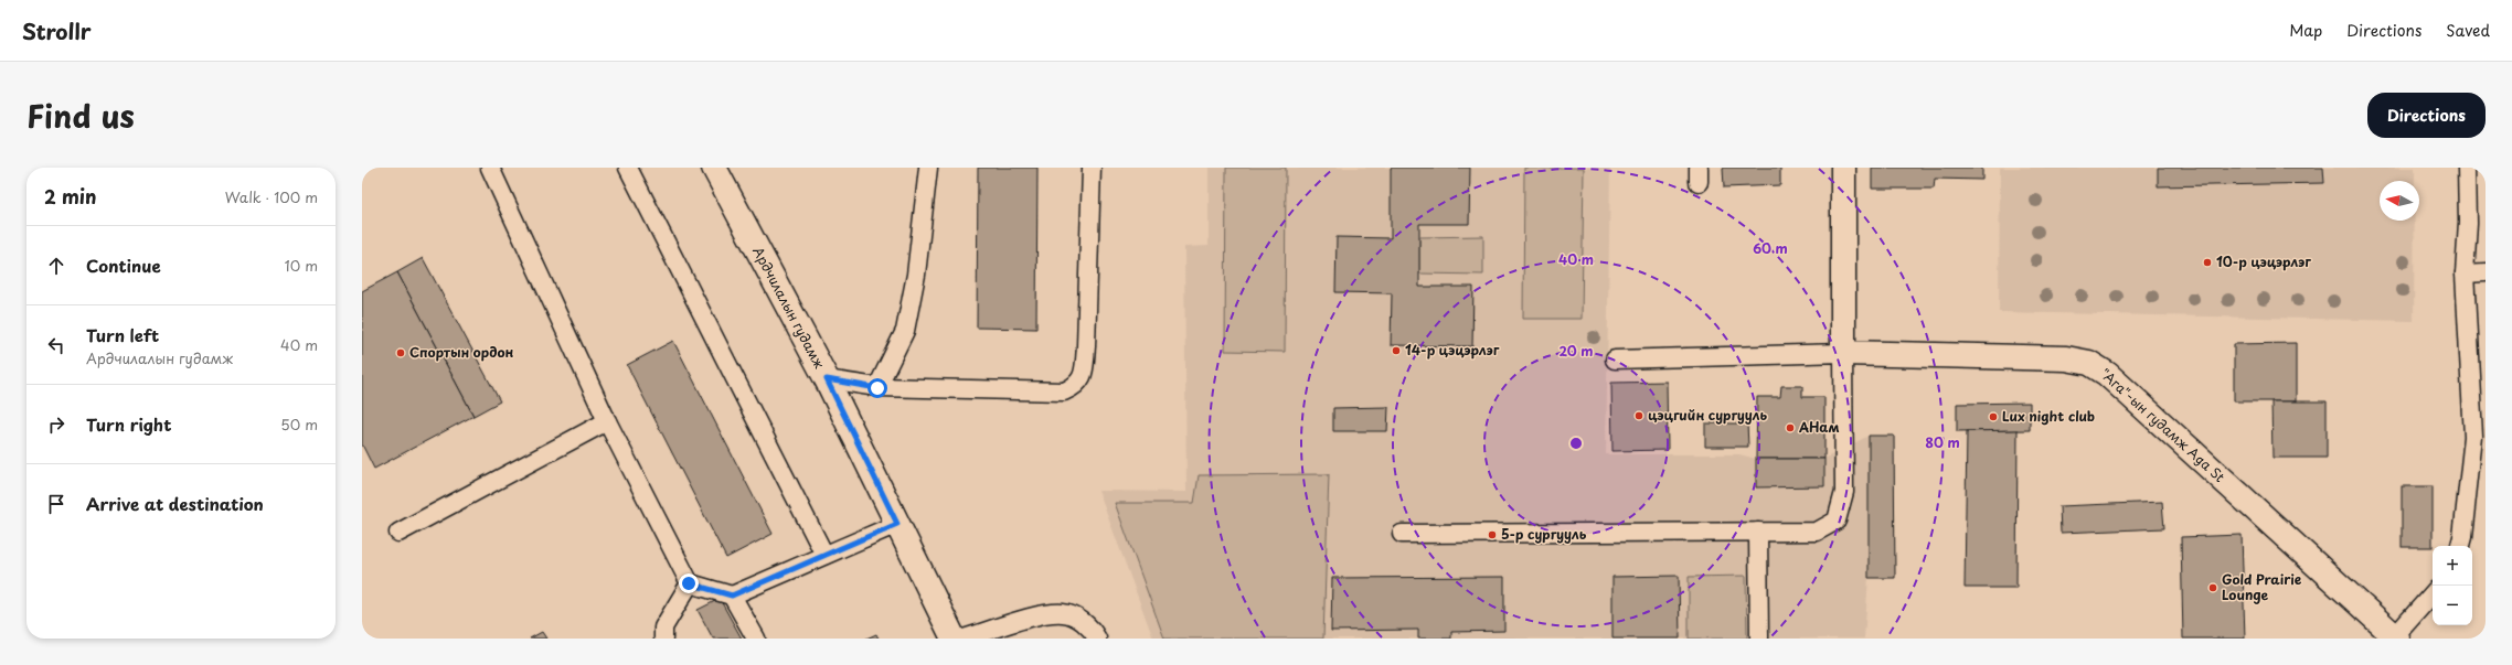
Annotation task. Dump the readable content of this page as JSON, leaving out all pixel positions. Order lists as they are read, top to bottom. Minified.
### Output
{"streets":{"street":["Ардчилалын гудамж","\"Ага\"-ын гудамж Aga St"]},"places":["10-р цэцэрлэг","14-р цэцэрлэг","Спортын ордон","цэцгийн сургууль","Lux night club","АНам","5-р сургууль","Gold Prairie Lounge"],"north":"left","page":{"header":"Strollr","nav":["Map","Directions","Saved"],"title":"Find us","buttons":"Directions","heading":["2 min","Walk · 100 m"],"list":[["Continue","10 m"],["Turn left","Ардчилалын гудамж","40 m"],["Turn right","50 m"],"Arrive at destination"],"map_buttons":["+","−"]},"rings":["60 m","40 m","20 m","80 m"]}
